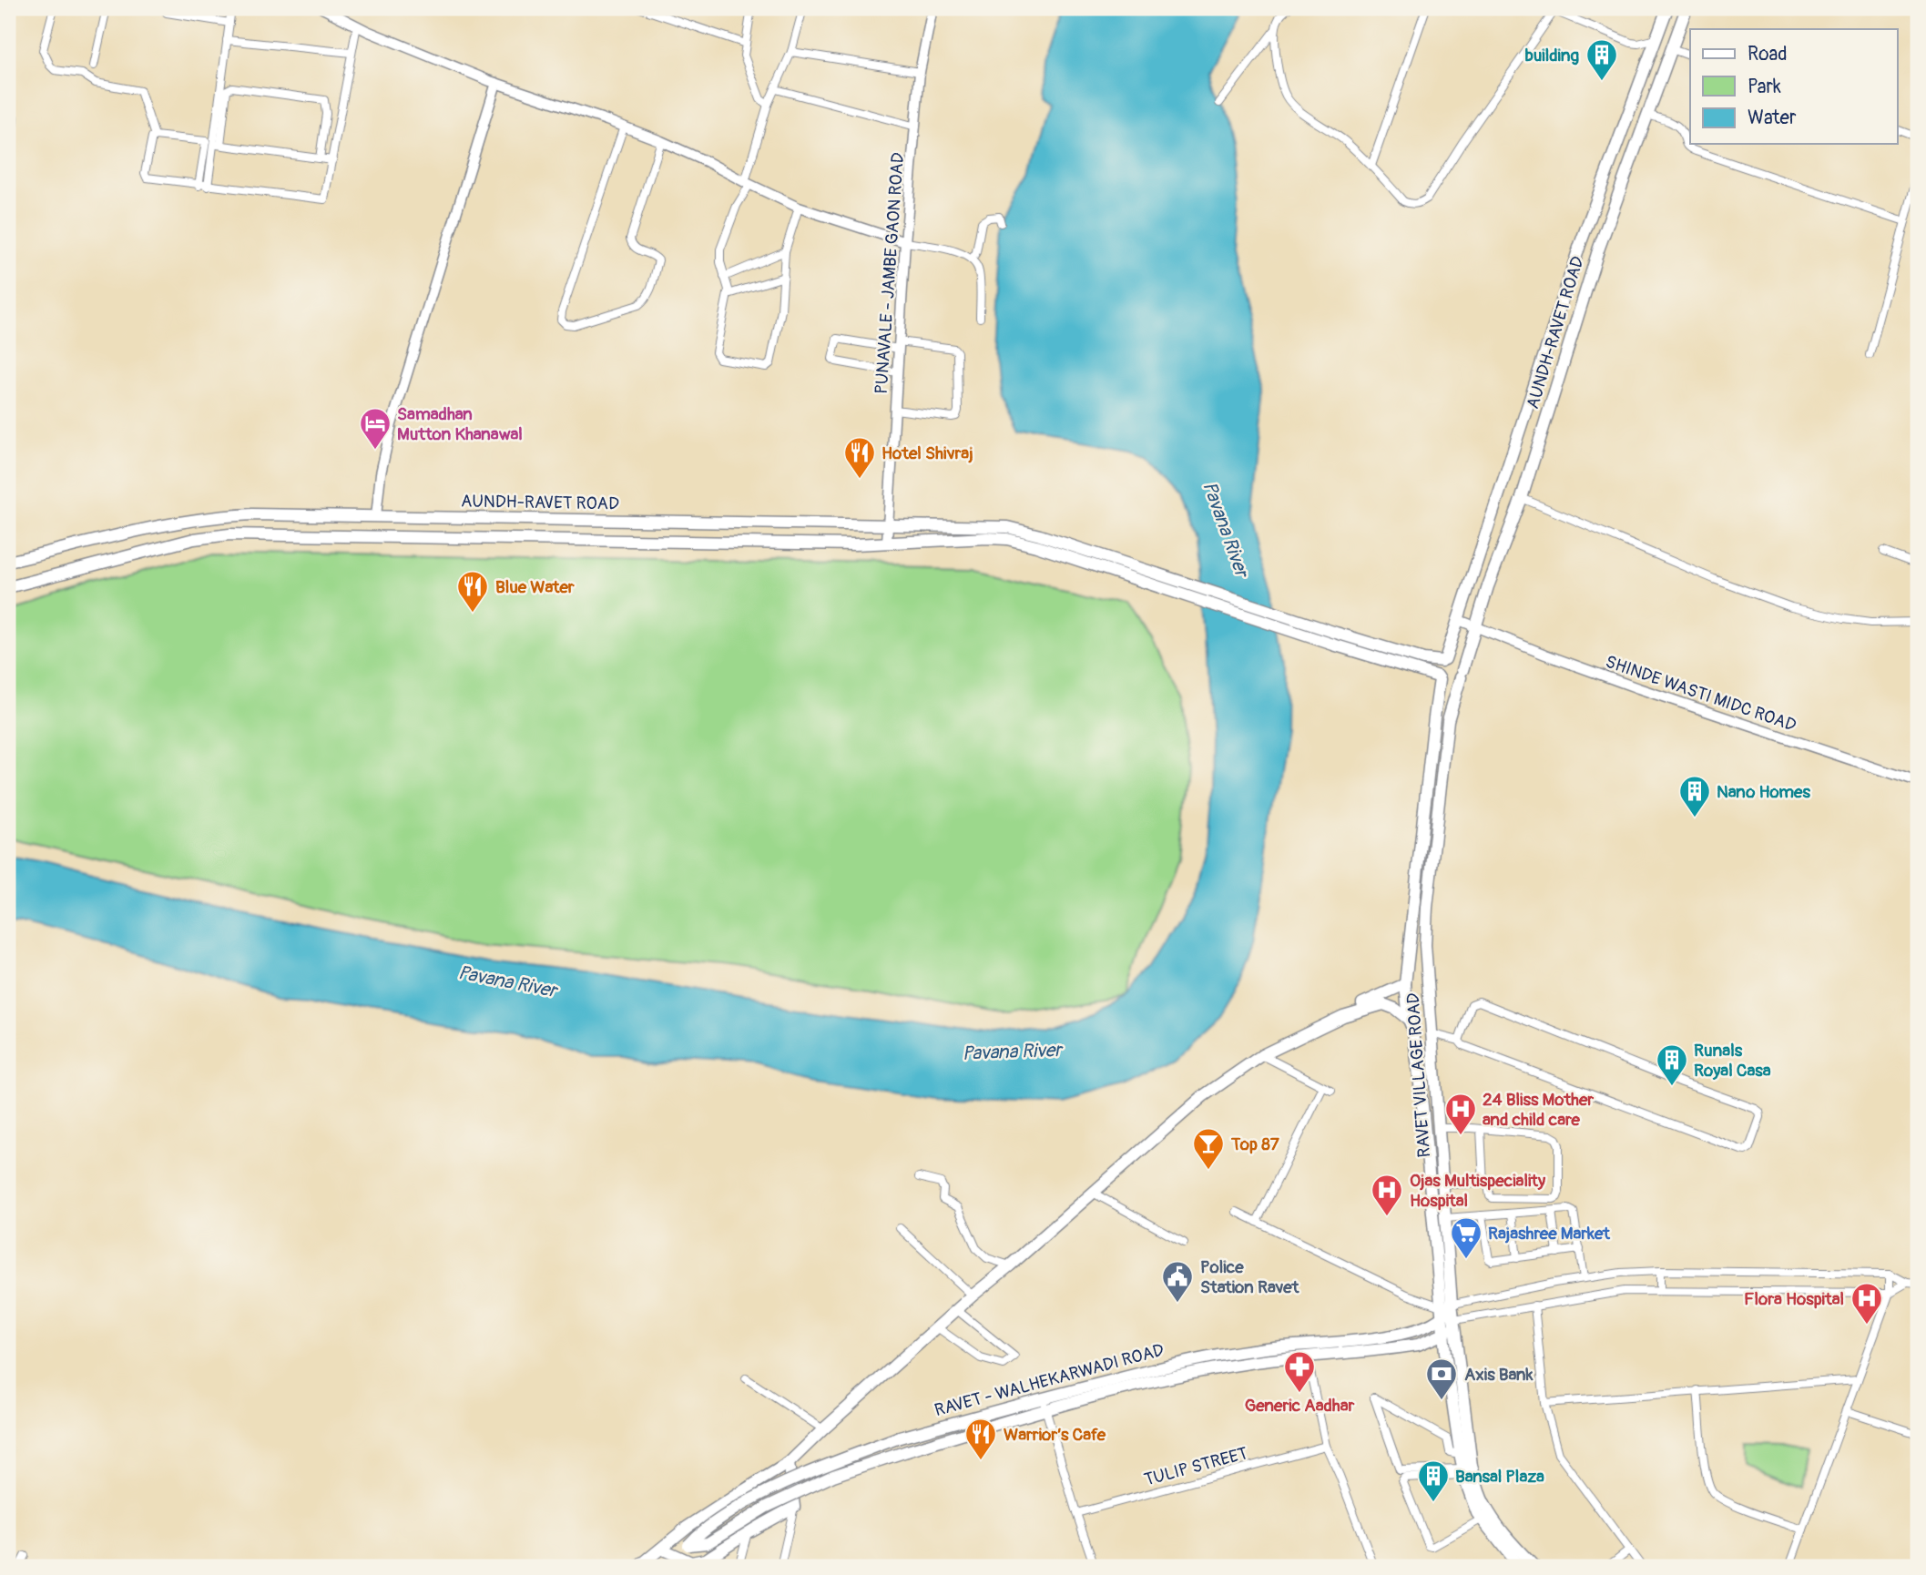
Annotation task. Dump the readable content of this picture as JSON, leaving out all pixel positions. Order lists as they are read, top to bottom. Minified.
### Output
{"streets":{"main road":["AUNDH-RAVET ROAD","RAVET VILLAGE ROAD","RAVET - WALHEKARWADI ROAD"],"street":["PUNAVALE - JAMBE GAON ROAD","SHINDE WASTI MIDC ROAD","TULIP STREET"]},"crossings":[["PUNAVALE - JAMBE GAON ROAD","AUNDH-RAVET ROAD"],["AUNDH-RAVET ROAD","SHINDE WASTI MIDC ROAD"],["AUNDH-RAVET ROAD","RAVET VILLAGE ROAD"],["RAVET VILLAGE ROAD","RAVET - WALHEKARWADI ROAD"]],"water":["Pavana River"],"places":{"building":["building","Nano Homes","Runals Royal Casa","Bansal Plaza"],"hotel":["Samadhan Mutton Khanawal"],"restaurant":["Hotel Shivraj","Blue Water","Warrior’s Cafe"],"hospital":["24 Bliss Mother and child care","Ojas Multispeciality Hospital","Flora Hospital"],"bar":["Top 87"],"supermarket":["Rajashree Market"],"public building":["Police Station Ravet"],"pharmacy":["Generic Aadhar"],"bank":["Axis Bank"]},"legend":["Road","Park","Water"]}
